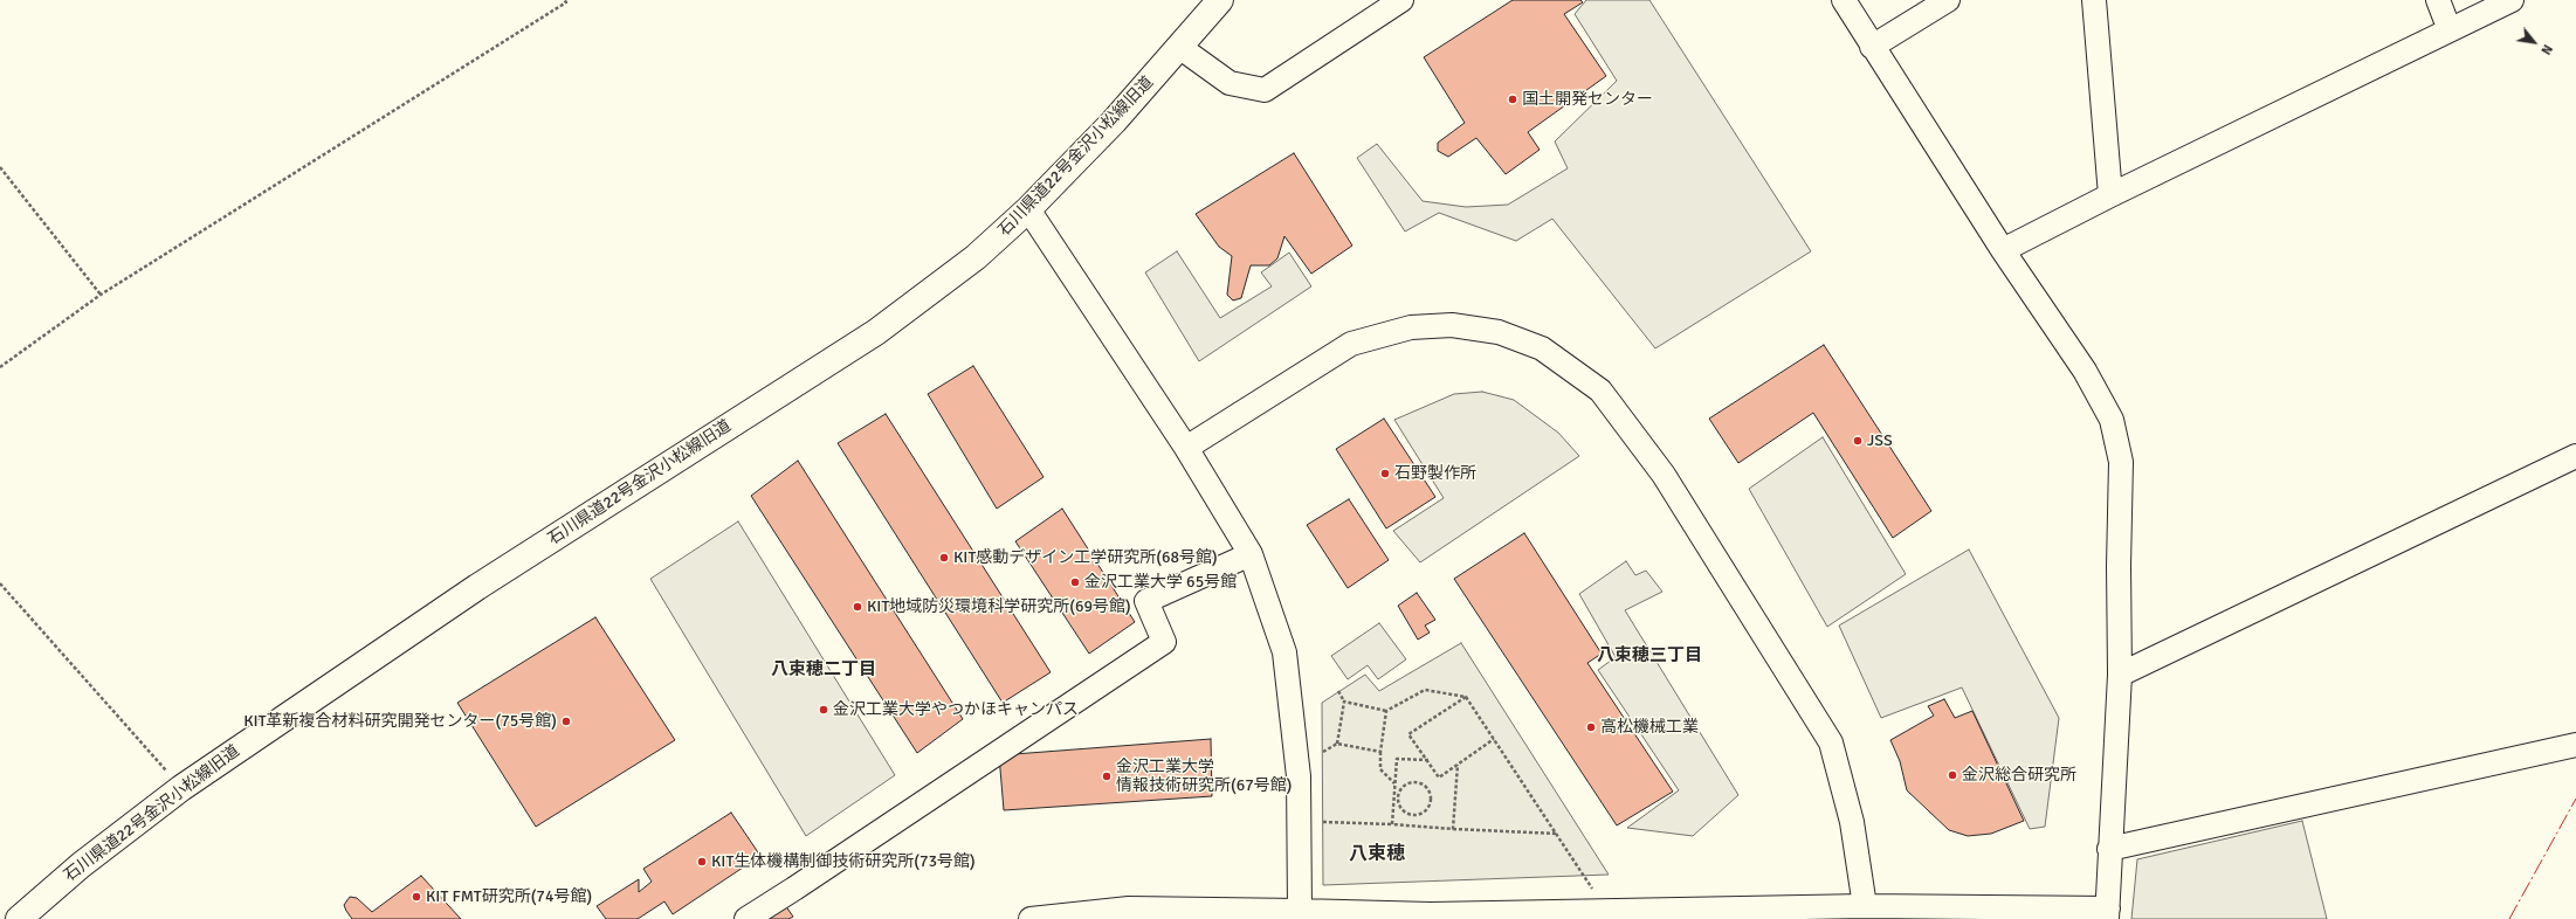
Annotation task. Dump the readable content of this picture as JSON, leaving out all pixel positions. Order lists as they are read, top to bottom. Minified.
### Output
{"streets":{"main road":["石川県道22号金沢小松線旧道"]},"districts":["八束穂三丁目","八束穂二丁目","八束穂"],"places":["国土開発センター","JSS","石野製作所","KIT感動デザイン工学研究所(68号館)","金沢工業大学 65号館","KIT地域防災環境科学研究所(69号館)","金沢工業大学やつかほキャンパス","KIT革新複合材料研究開発センター(75号館)","高松機械工業","金沢総合研究所","金沢工業大学 情報技術研究所(67号館)","KIT生体機構制御技術研究所(73号館)","KIT FMT研究所(74号館)"],"north":"bottom right"}
